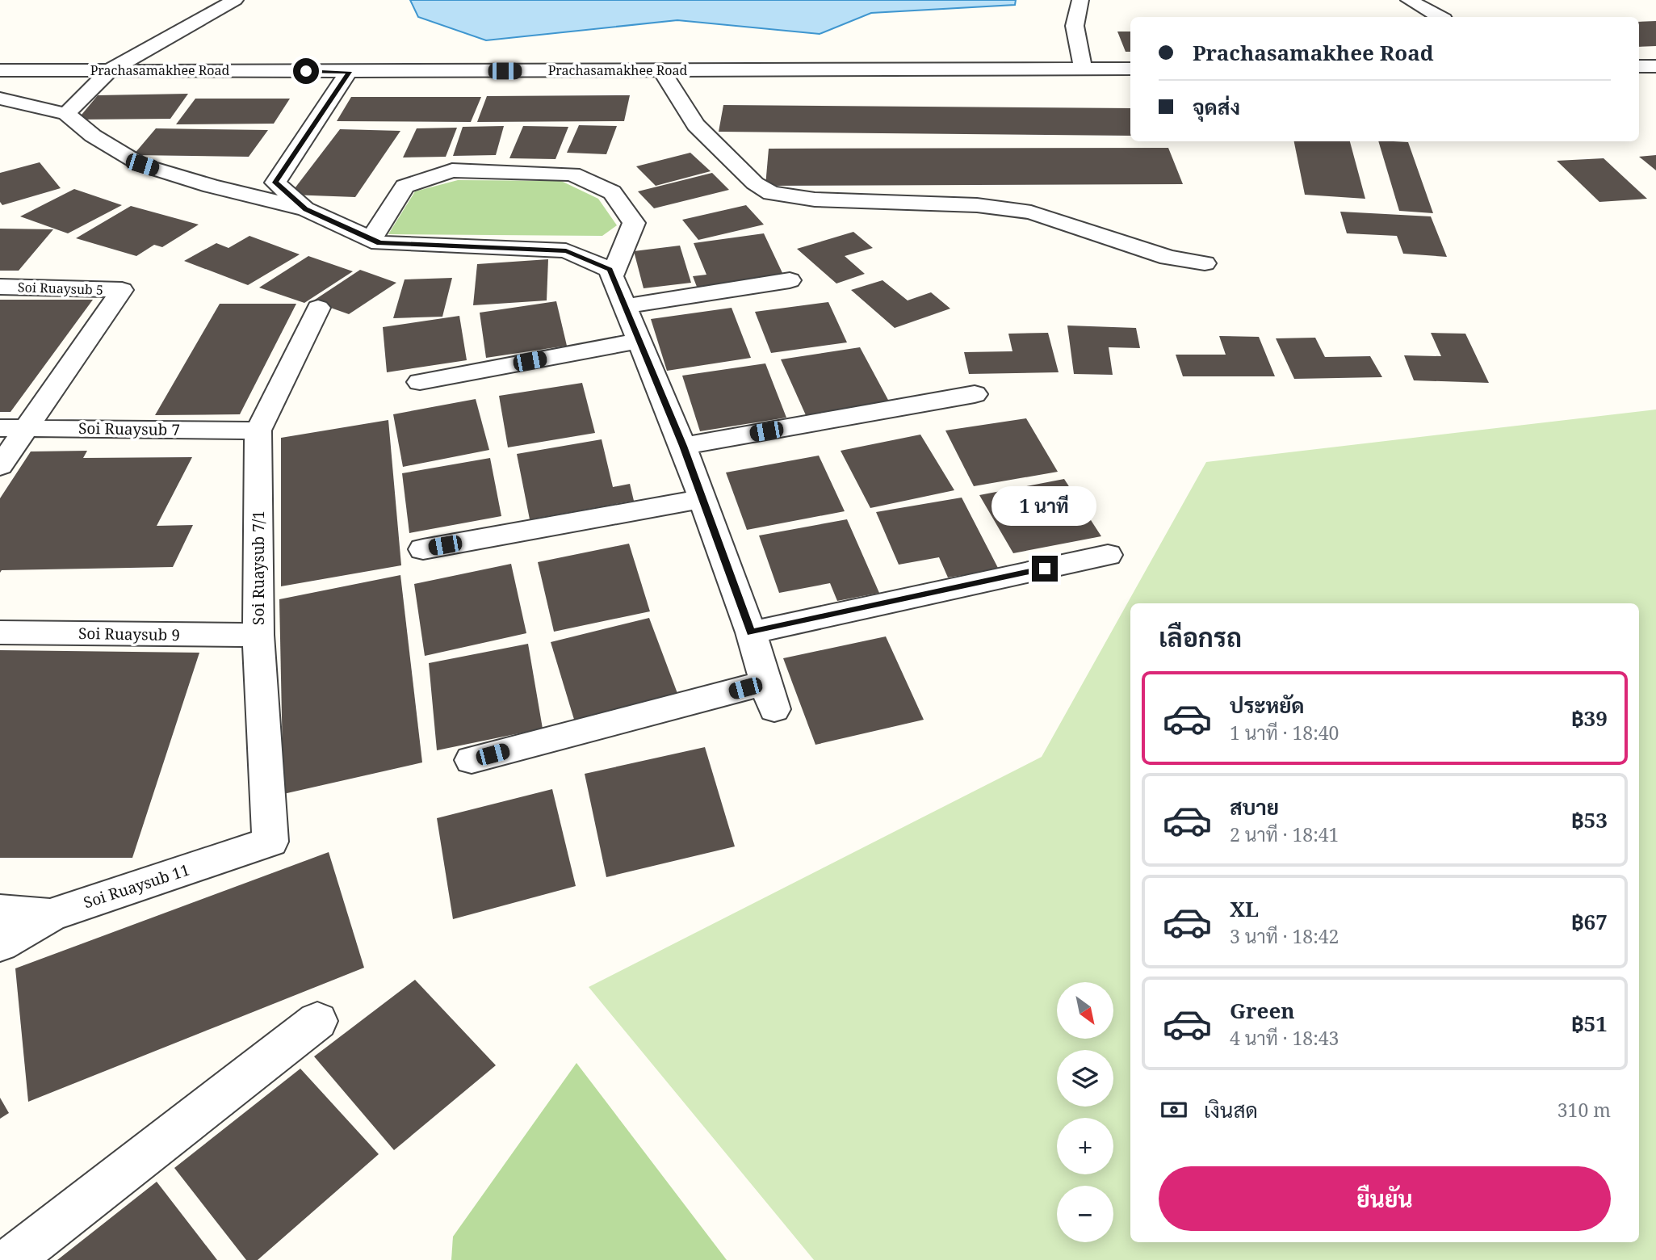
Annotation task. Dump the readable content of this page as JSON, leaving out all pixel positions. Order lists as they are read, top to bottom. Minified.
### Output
{"streets":{"street":["Prachasamakhee Road","Soi Ruaysub 5","Soi Ruaysub 7","Soi Ruaysub 7/1","Soi Ruaysub 9","Soi Ruaysub 11"]},"crossings":[["Soi Ruaysub 5","Soi Ruaysub 7"],["Soi Ruaysub 7","Soi Ruaysub 7/1"],["Soi Ruaysub 7/1","Soi Ruaysub 9"],["Soi Ruaysub 7/1","Soi Ruaysub 11"]],"north":"bottom right","page":{"banner":["Prachasamakhee Road","จุดส่ง"],"bubble":"1 นาที","heading":"เลือกรถ","list":[{"name":"ประหยัด","note":"1 นาที · 18:40","value":"฿39"},{"name":"สบาย","note":"2 นาที · 18:41","value":"฿53"},{"name":"XL","note":"3 นาที · 18:42","value":"฿67"},{"name":"Green","note":"4 นาที · 18:43","value":"฿51"}],"map_buttons":["+","−"],"pay":["เงินสด","310 m"],"buttons":"ยืนยัน"}}
